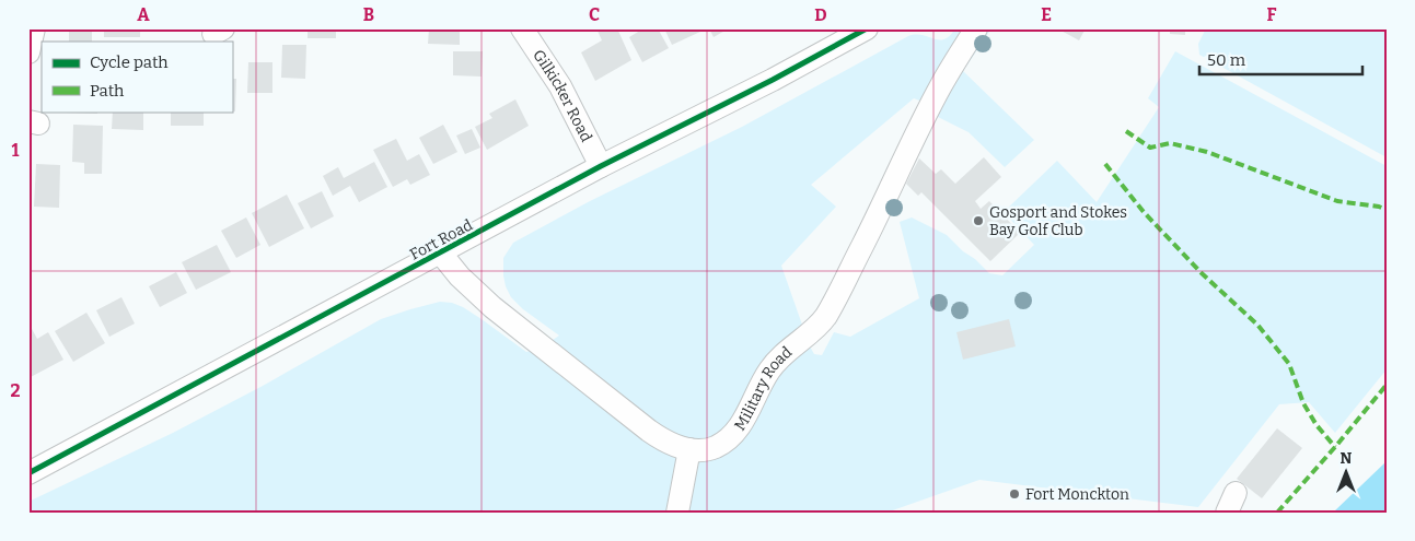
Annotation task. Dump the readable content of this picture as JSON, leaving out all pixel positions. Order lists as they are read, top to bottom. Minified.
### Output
{"streets":{"street":["Gilkicker Road","Fort Road","Military Road"]},"crossings":[["Gilkicker Road","Fort Road"],["Fort Road","Military Road"]],"places":["Gosport and Stokes Bay Golf Club","Fort Monckton"],"legend":["Cycle path","Path"],"scale_bar":"50 m","north":"top","grid":{"columns":["A","B","C","D","E","F"],"rows":["1","2"]}}
